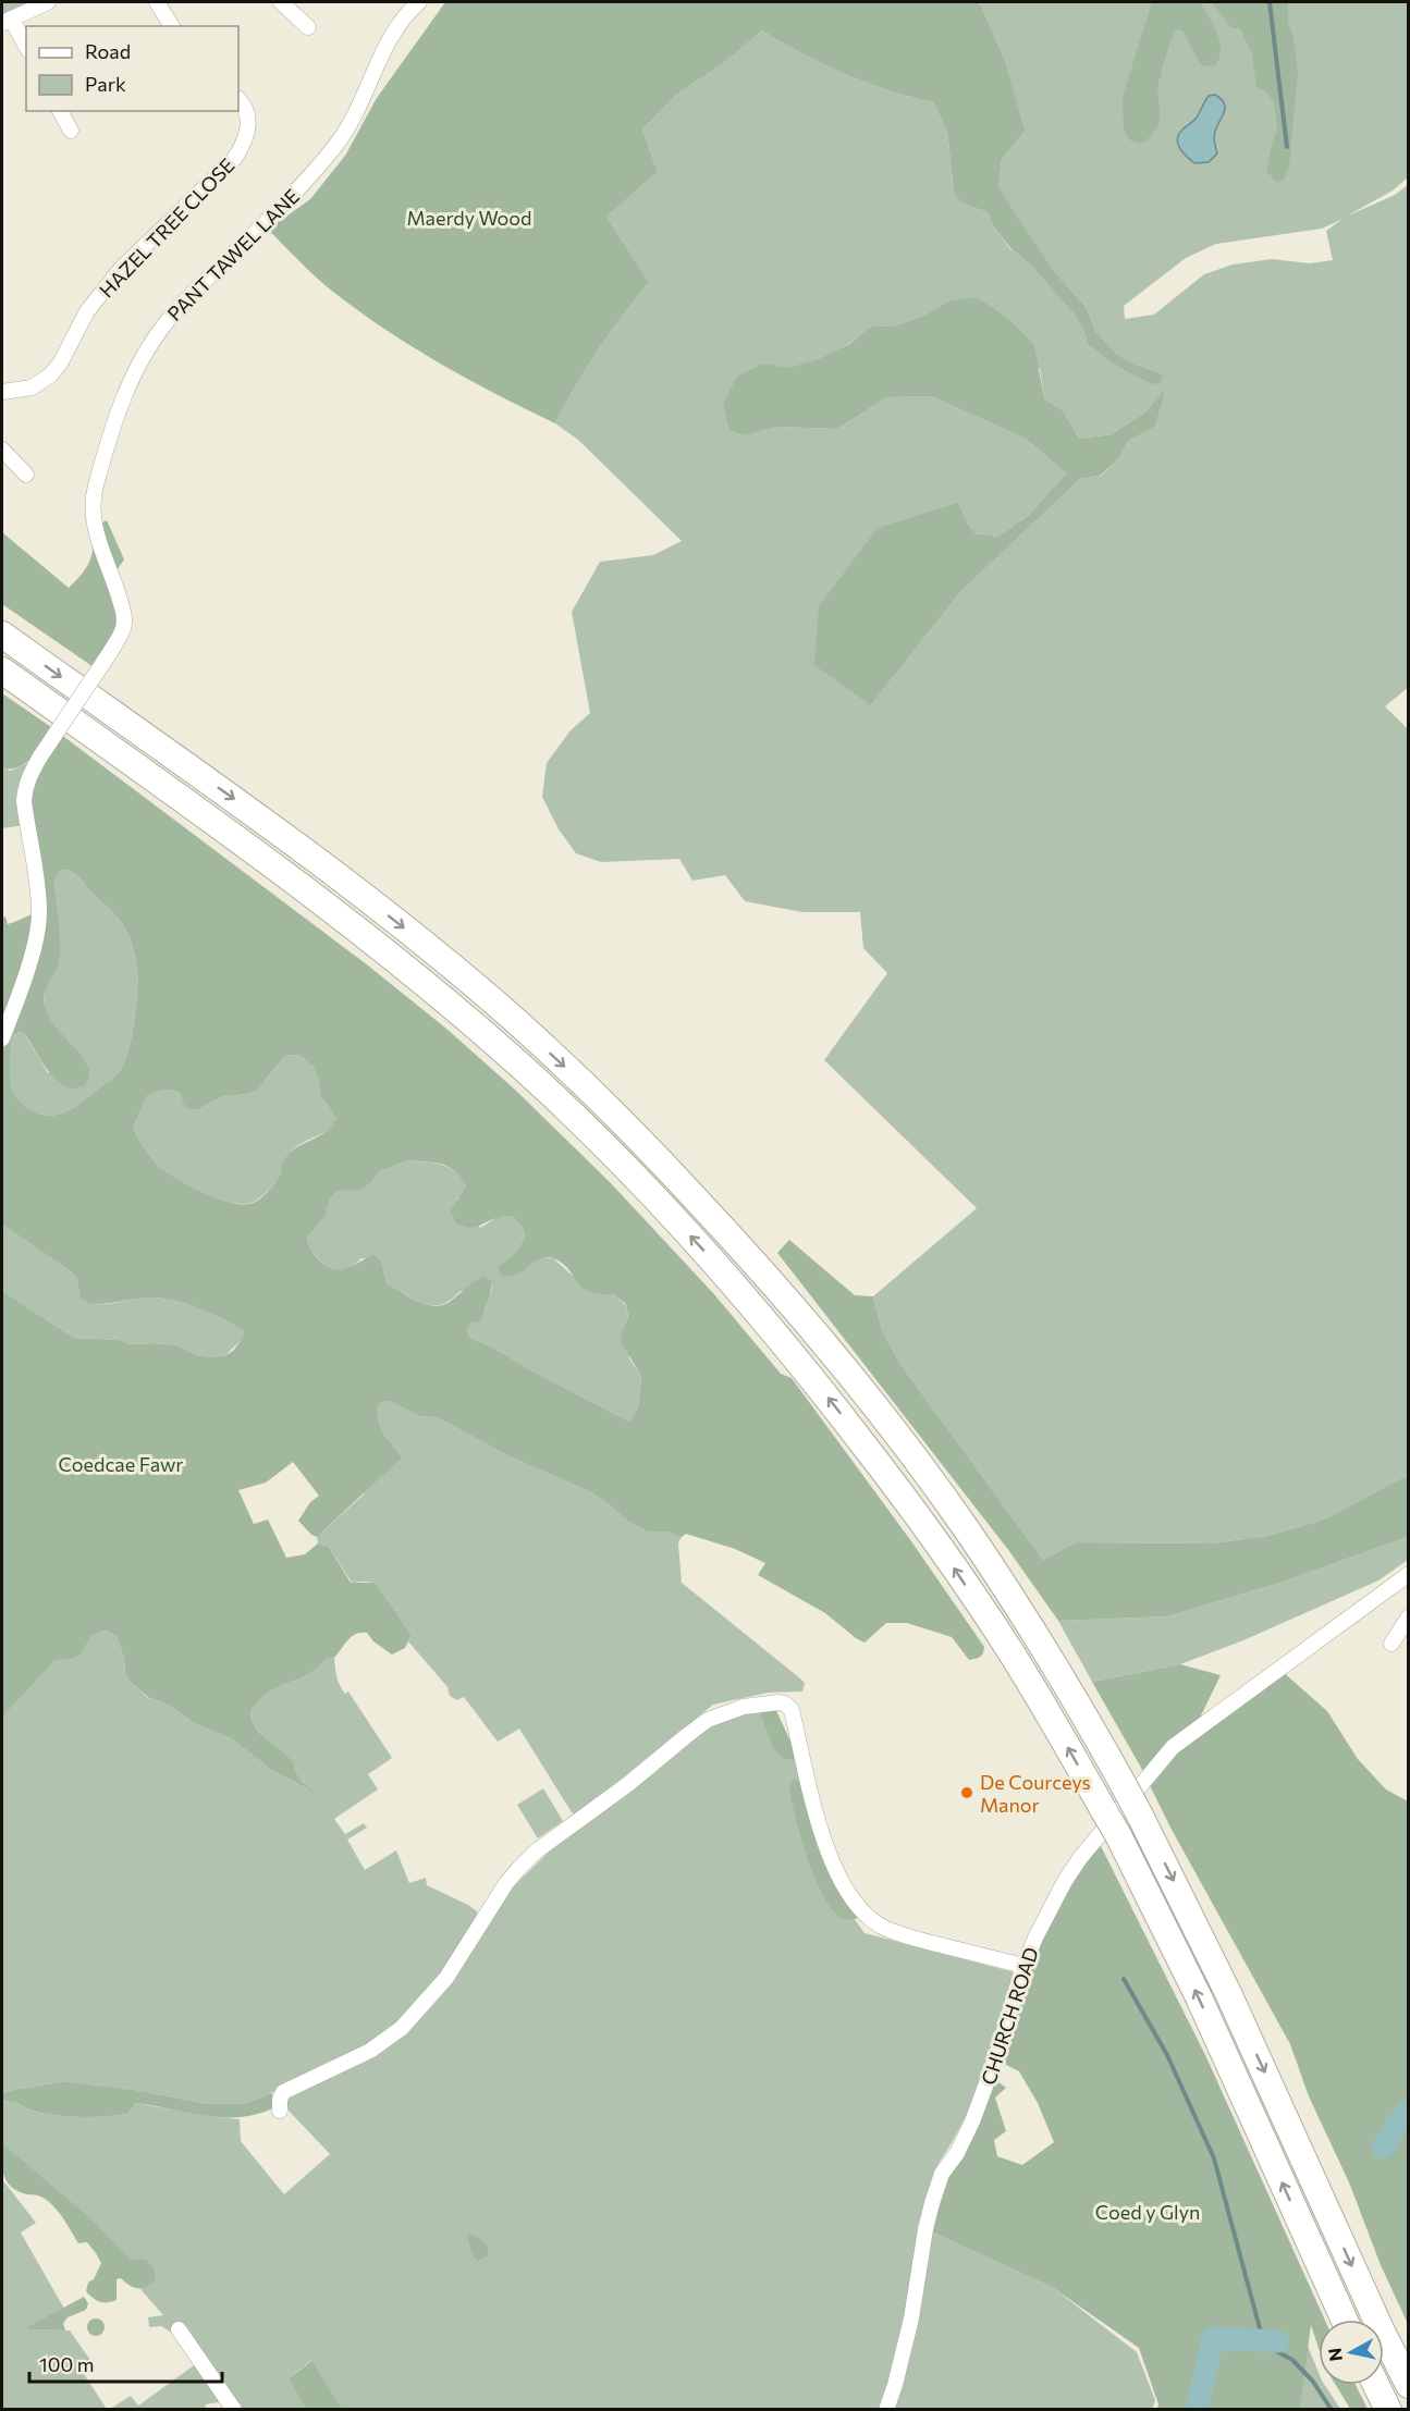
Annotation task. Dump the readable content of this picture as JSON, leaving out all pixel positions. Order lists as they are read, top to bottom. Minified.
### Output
{"streets":{"street":["HAZEL TREE CLOSE","PANT TAWEL LANE","CHURCH ROAD"]},"parks":["Maerdy Wood","Coedcae Fawr","Coed y Glyn"],"places":["De Courceys Manor"],"legend":["Road","Park"],"scale_bar":"100 m","north":"left"}
